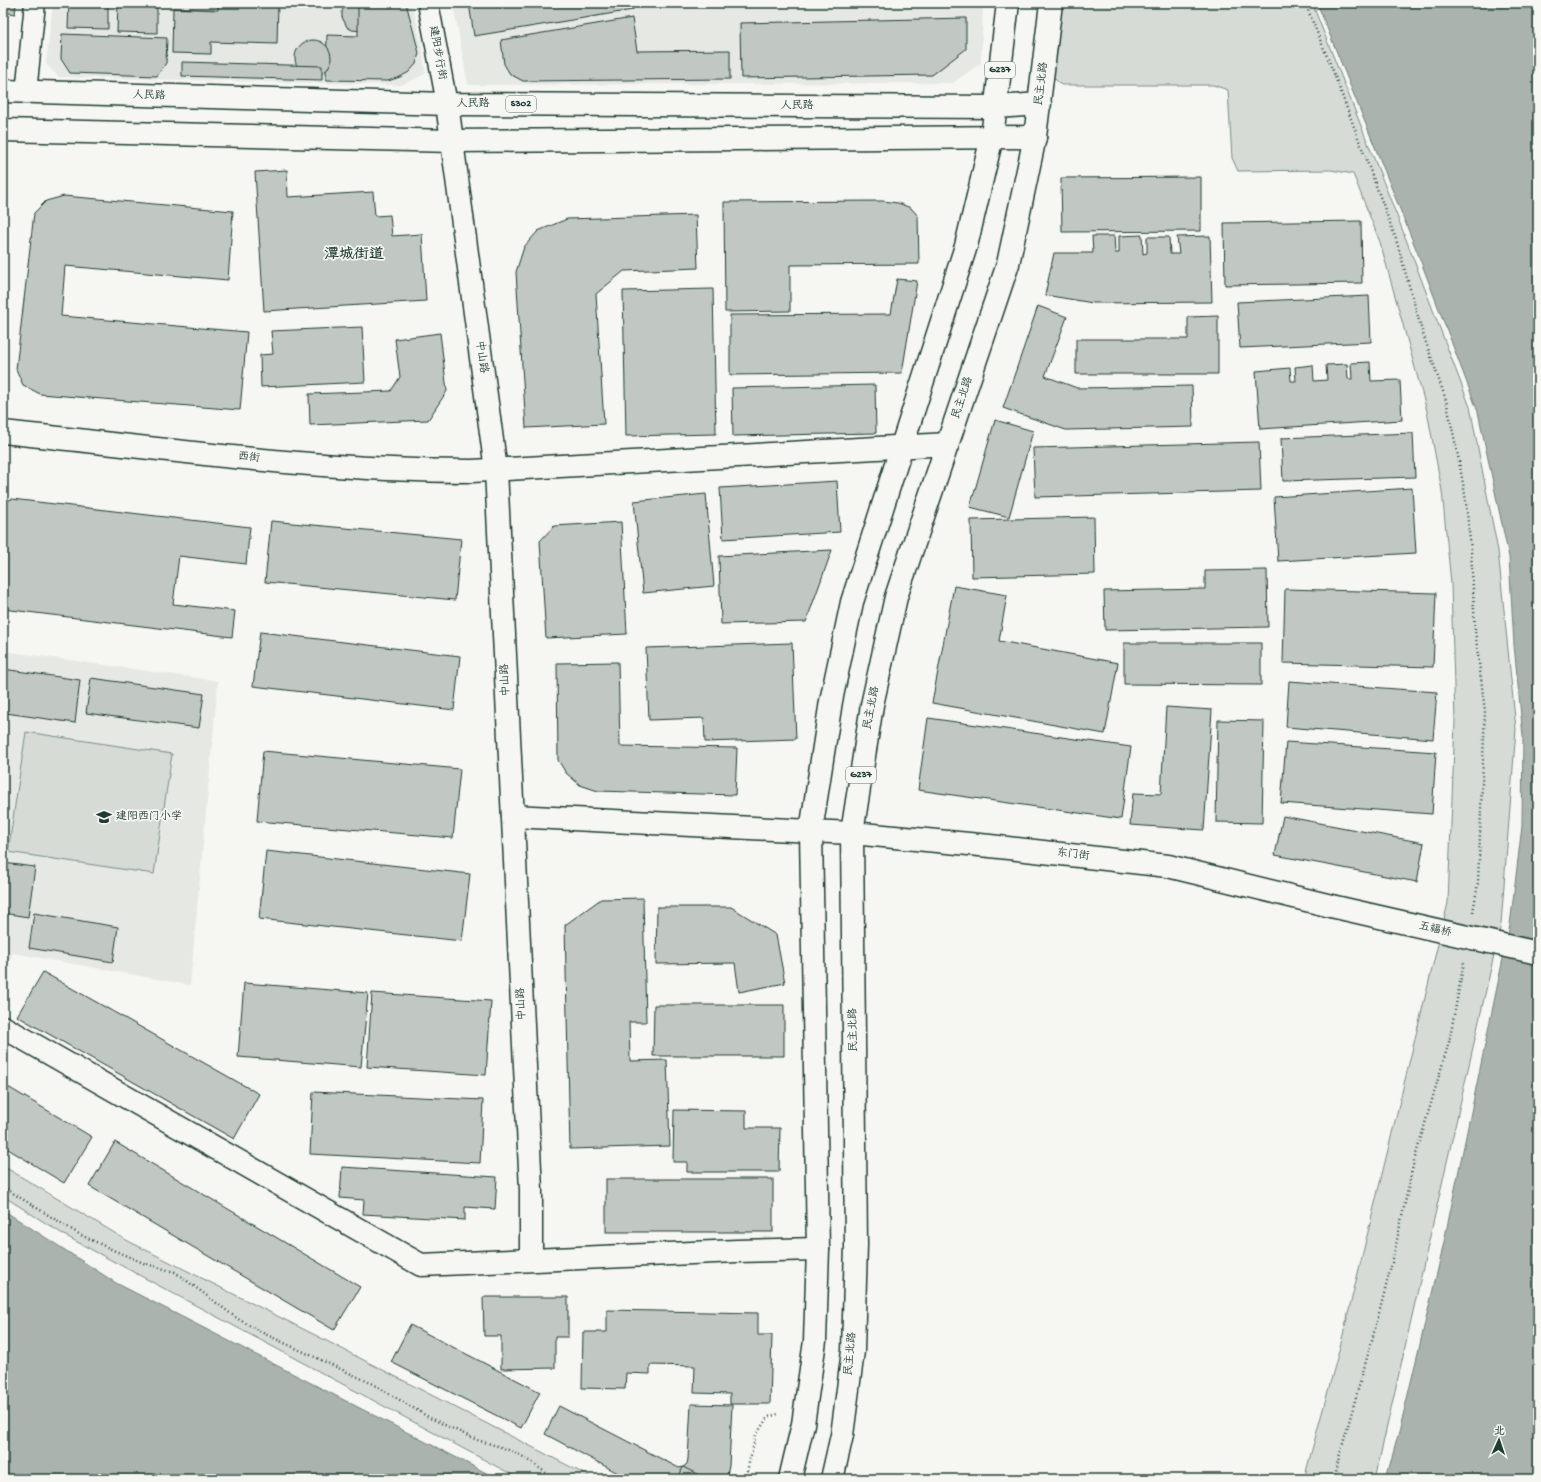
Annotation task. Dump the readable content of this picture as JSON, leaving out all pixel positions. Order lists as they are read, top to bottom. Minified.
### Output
{"streets":{"main road":["G237","民主北路","人民路","S302","中山路","西街","东门街","五福桥"],"street":["建阳步行街"]},"crossings":[["建阳步行街","人民路"],["建阳步行街","中山路"],["G237","人民路"],["G237","西街"],["G237","东门街"],["民主北路","人民路"],["民主北路","西街"],["民主北路","东门街"],["人民路","中山路"],["中山路","西街"],["中山路","东门街"],["东门街","五福桥"]],"districts":["潭城街道"],"places":{"school or university":["建阳西门小学"]},"north":"top"}
